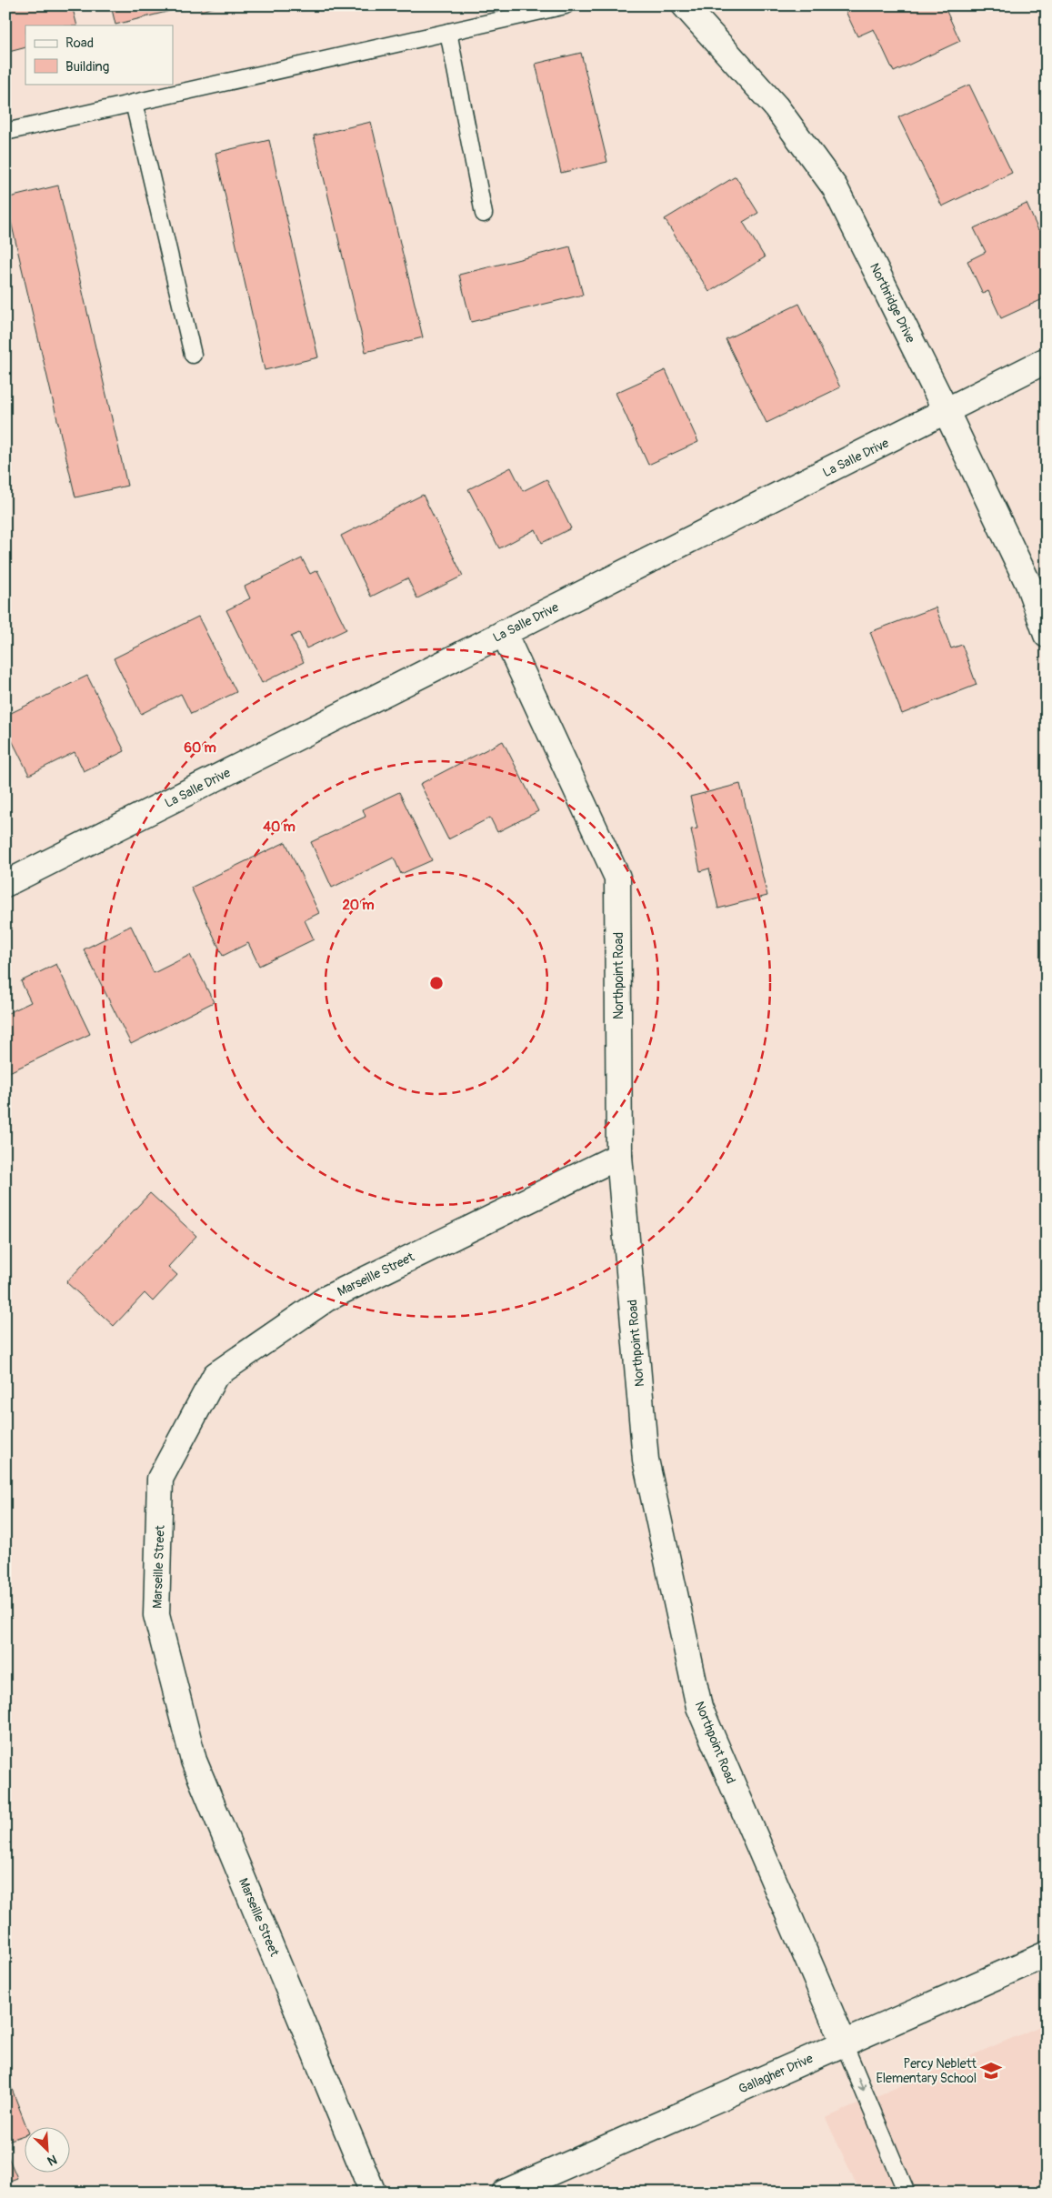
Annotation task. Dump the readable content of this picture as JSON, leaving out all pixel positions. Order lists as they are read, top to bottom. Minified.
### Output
{"streets":{"street":["Northridge Drive","La Salle Drive","Northpoint Road","Marseille Street","Gallagher Drive"]},"crossings":[["Northridge Drive","La Salle Drive"],["La Salle Drive","Northpoint Road"],["Northpoint Road","Marseille Street"],["Northpoint Road","Gallagher Drive"]],"places":{"school or university":["Percy Neblett Elementary School"]},"legend":["Road","Building"],"north":"bottom right","rings":["60 m","40 m","20 m"]}
